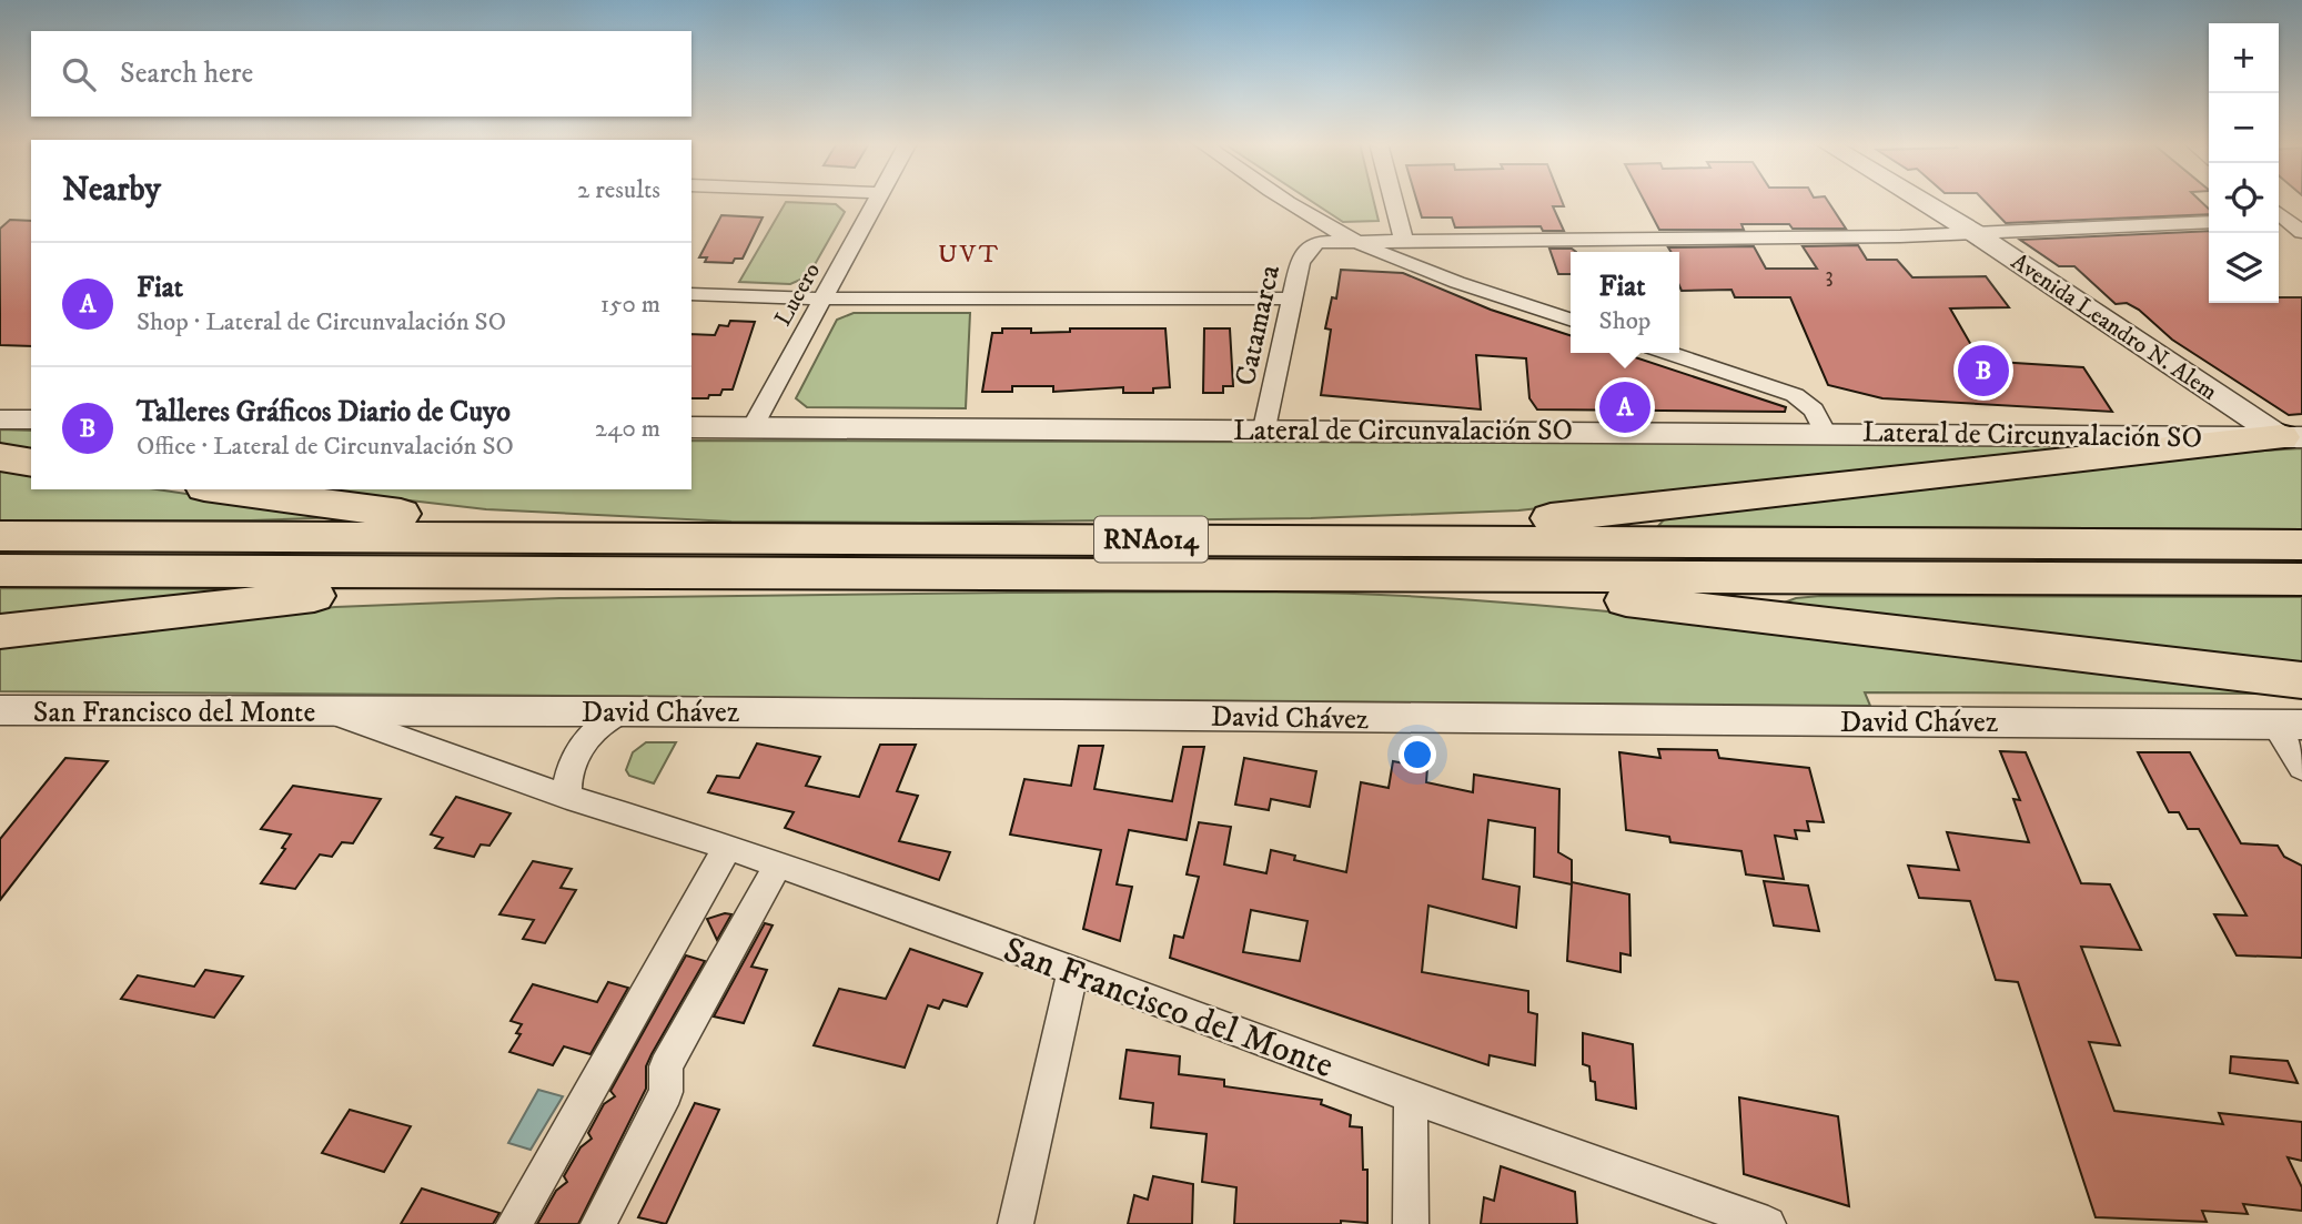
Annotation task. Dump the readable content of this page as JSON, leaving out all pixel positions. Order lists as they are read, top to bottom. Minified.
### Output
{"streets":{"highway":["RNA014"],"street":["Lucero","Catamarca","Avenida Leandro N. Alem","Lateral de Circunvalación SO","San Francisco del Monte","David Chávez"]},"crossings":[["Lucero","Lateral de Circunvalación SO"],["Catamarca","Lateral de Circunvalación SO"],["Avenida Leandro N. Alem","Lateral de Circunvalación SO"],["San Francisco del Monte","David Chávez"]],"districts":["UVT"],"house_numbers":["3"],"page":{"map_buttons":["+","−"],"search":"Search here","heading":["Nearby","2 results"],"list":[{"mark":"A","name":"Fiat","note":"Shop · Lateral de Circunvalación SO","value":"150 m"},{"mark":"B","name":"Talleres Gráficos Diario de Cuyo","note":"Office · Lateral de Circunvalación SO","value":"240 m"}],"popup":["Fiat","Shop"],"pins":["B","A"]}}
